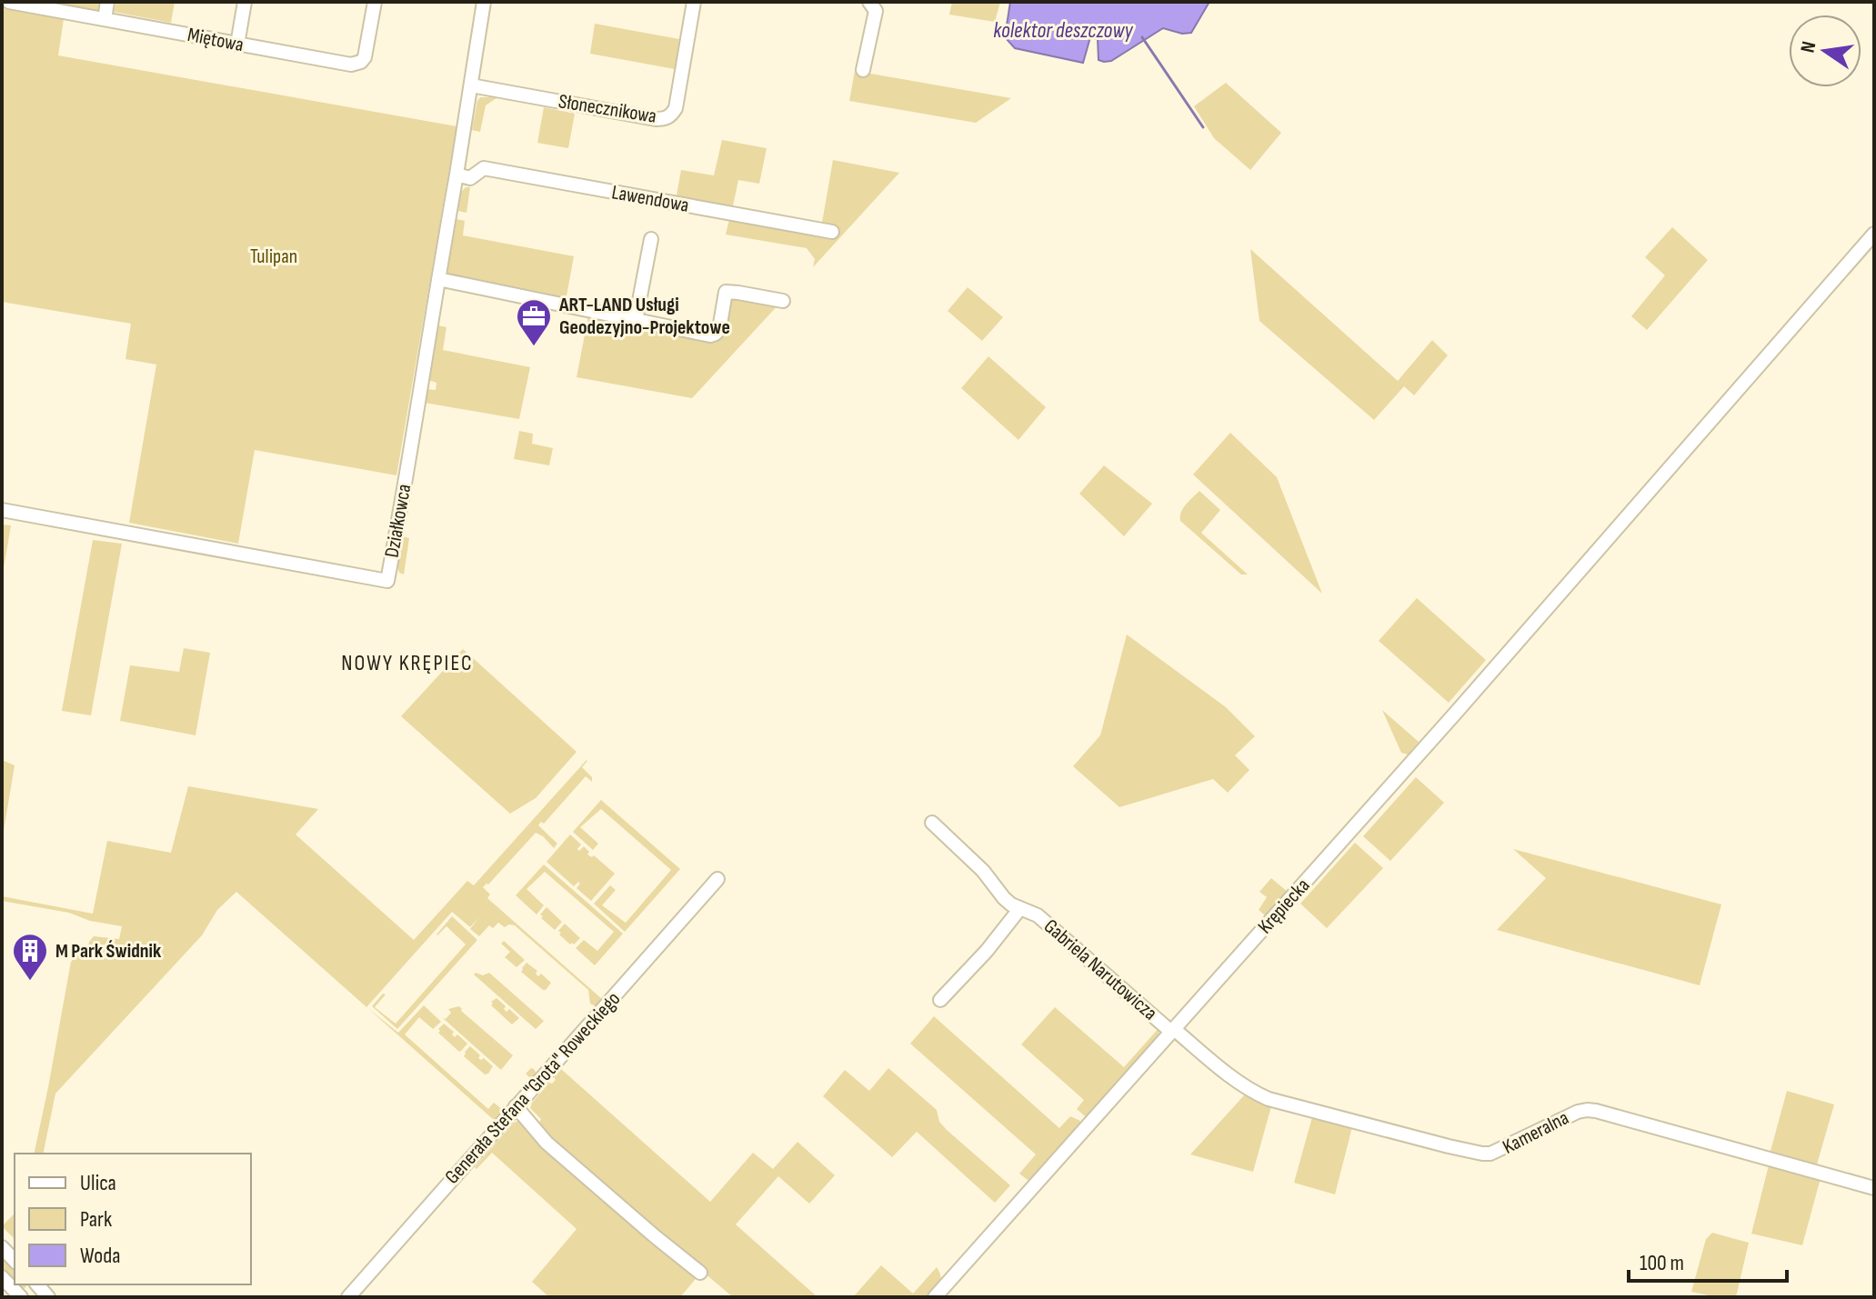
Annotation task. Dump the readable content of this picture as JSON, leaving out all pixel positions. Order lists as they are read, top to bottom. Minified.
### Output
{"streets":{"street":["Miętowa","Słonecznikowa","Lawendowa","Działkowca","Krępiecka","Gabriela Narutowicza","Generała Stefana \"Grota\" Roweckiego","Kameralna"]},"crossings":[["Słonecznikowa","Działkowca"],["Lawendowa","Działkowca"],["Krępiecka","Gabriela Narutowicza"],["Krępiecka","Kameralna"],["Gabriela Narutowicza","Kameralna"]],"districts":["NOWY KRĘPIEC"],"water":["kolektor deszczowy"],"parks":["Tulipan"],"places":{"office":["ART-LAND Usługi Geodezyjno-Projektowe"],"building":["M Park Świdnik"]},"legend":["Ulica","Park","Woda"],"scale_bar":"100 m","north":"left"}
